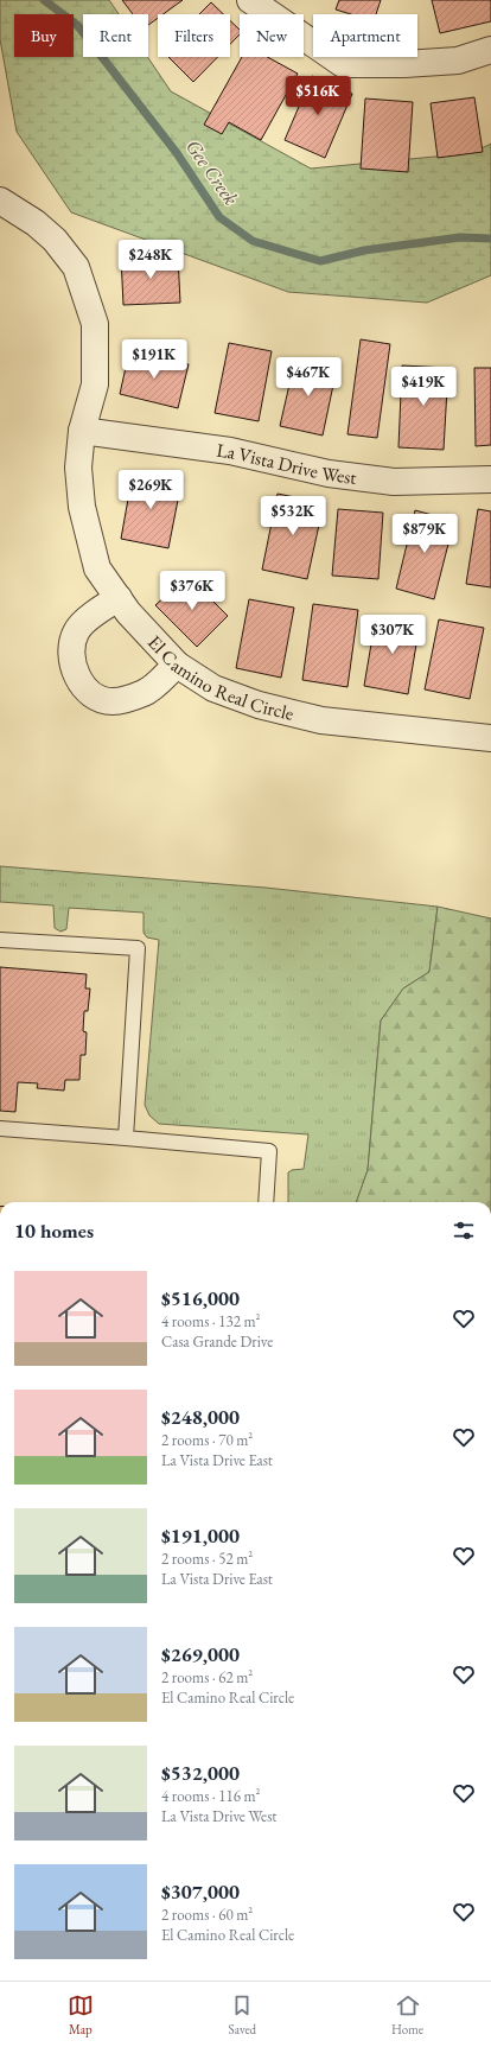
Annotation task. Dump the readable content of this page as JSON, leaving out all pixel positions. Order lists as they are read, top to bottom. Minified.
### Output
{"streets":{"street":["La Vista Drive West","El Camino Real Circle"]},"crossings":[["La Vista Drive West","El Camino Real Circle"]],"water":["Gee Creek"],"page":{"chip":["Buy","Rent","Filters","New","Apartment"],"price":["$516K","$248K","$191K","$467K","$419K","$269K","$532K","$879K","$376K","$307K"],"heading":"10 homes","list":[{"name":"$516,000","note":"4 rooms · 132 m² · Casa Grande Drive"},{"name":"$248,000","note":"2 rooms · 70 m² · La Vista Drive East"},{"name":"$191,000","note":"2 rooms · 52 m² · La Vista Drive East"},{"name":"$269,000","note":"2 rooms · 62 m² · El Camino Real Circle"},{"name":"$532,000","note":"4 rooms · 116 m² · La Vista Drive West"},{"name":"$307,000","note":"2 rooms · 60 m² · El Camino Real Circle"}],"tabs":["Map","Saved","Home"]}}
